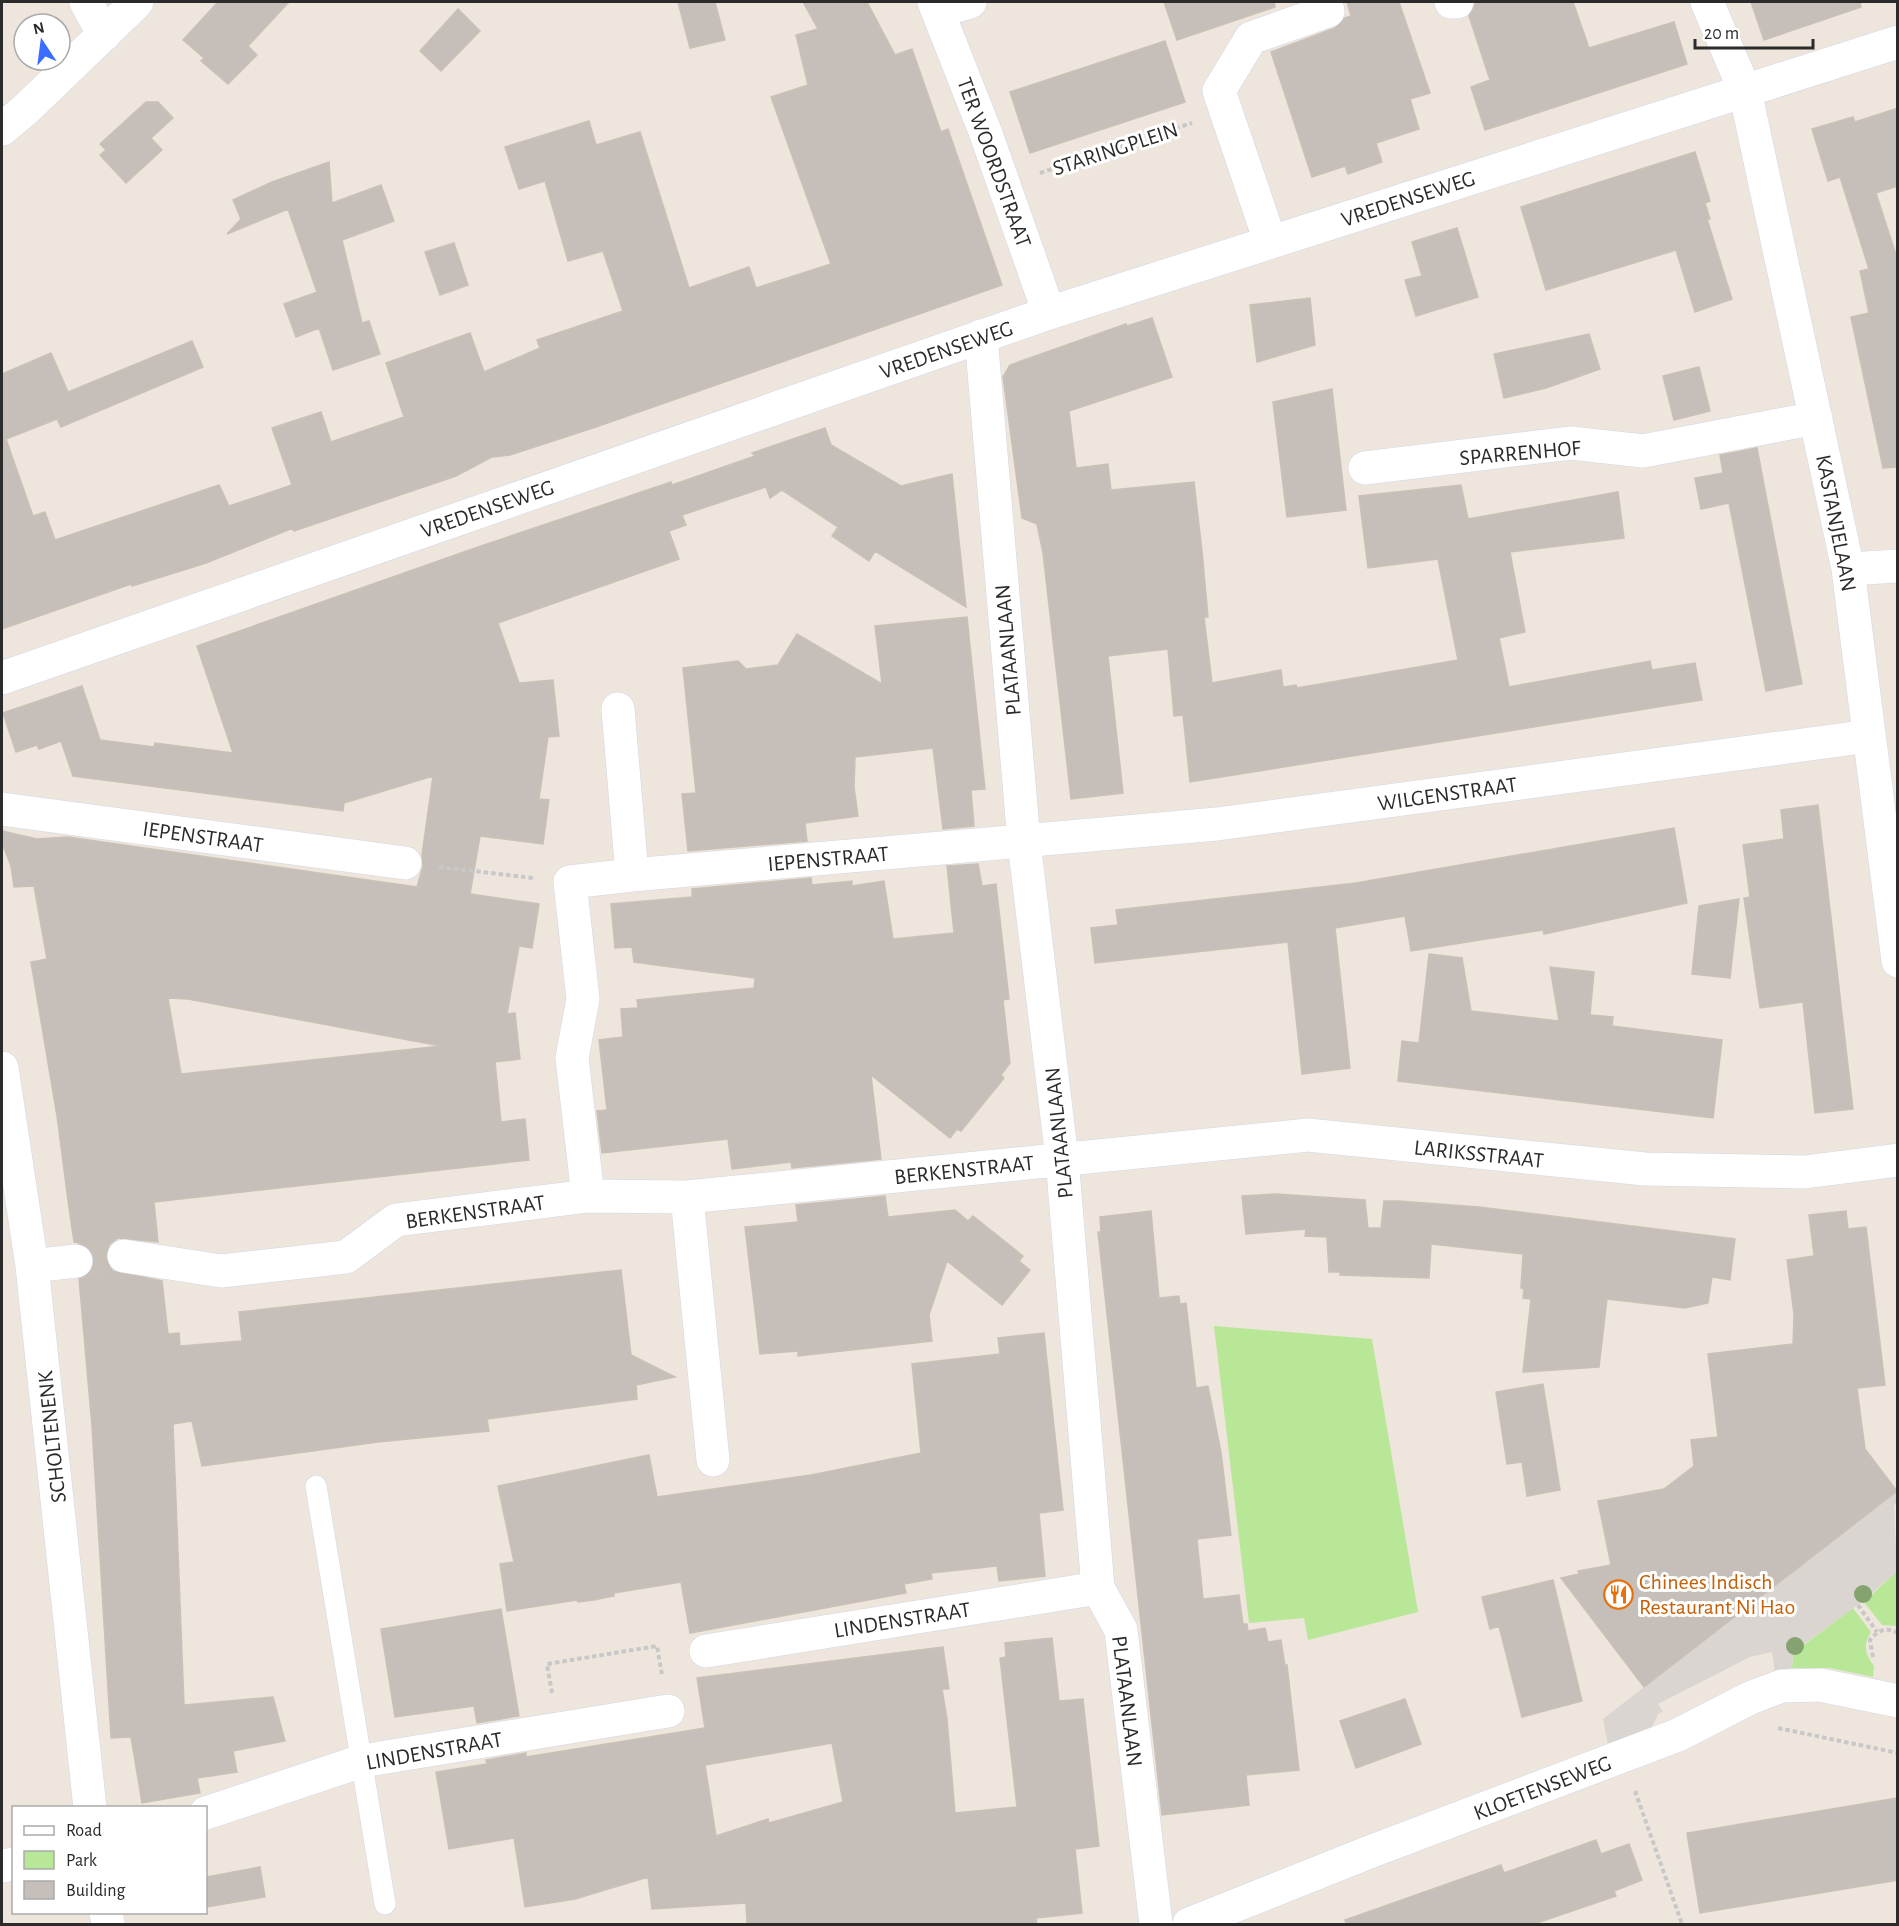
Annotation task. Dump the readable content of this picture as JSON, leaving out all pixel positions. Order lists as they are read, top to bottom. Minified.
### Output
{"streets":{"street":["TER WOORDSTRAAT","VREDENSEWEG","SPARRENHOF","KASTANJELAAN","PLATAANLAAN","WILGENSTRAAT","IEPENSTRAAT","LARIKSSTRAAT","BERKENSTRAAT","SCHOLTENENK","LINDENSTRAAT","KLOETENSEWEG"],"path":["STARINGPLEIN"]},"crossings":[["STARINGPLEIN","TER WOORDSTRAAT"],["TER WOORDSTRAAT","VREDENSEWEG"],["VREDENSEWEG","KASTANJELAAN"],["VREDENSEWEG","PLATAANLAAN"],["SPARRENHOF","KASTANJELAAN"],["KASTANJELAAN","WILGENSTRAAT"],["PLATAANLAAN","WILGENSTRAAT"],["PLATAANLAAN","IEPENSTRAAT"],["PLATAANLAAN","LARIKSSTRAAT"],["PLATAANLAAN","BERKENSTRAAT"],["PLATAANLAAN","LINDENSTRAAT"],["WILGENSTRAAT","IEPENSTRAAT"],["LARIKSSTRAAT","BERKENSTRAAT"]],"places":{"restaurant":["Chinees Indisch Restaurant Ni Hao"]},"legend":["Road","Park","Building"],"scale_bar":"20 m","north":"top"}
